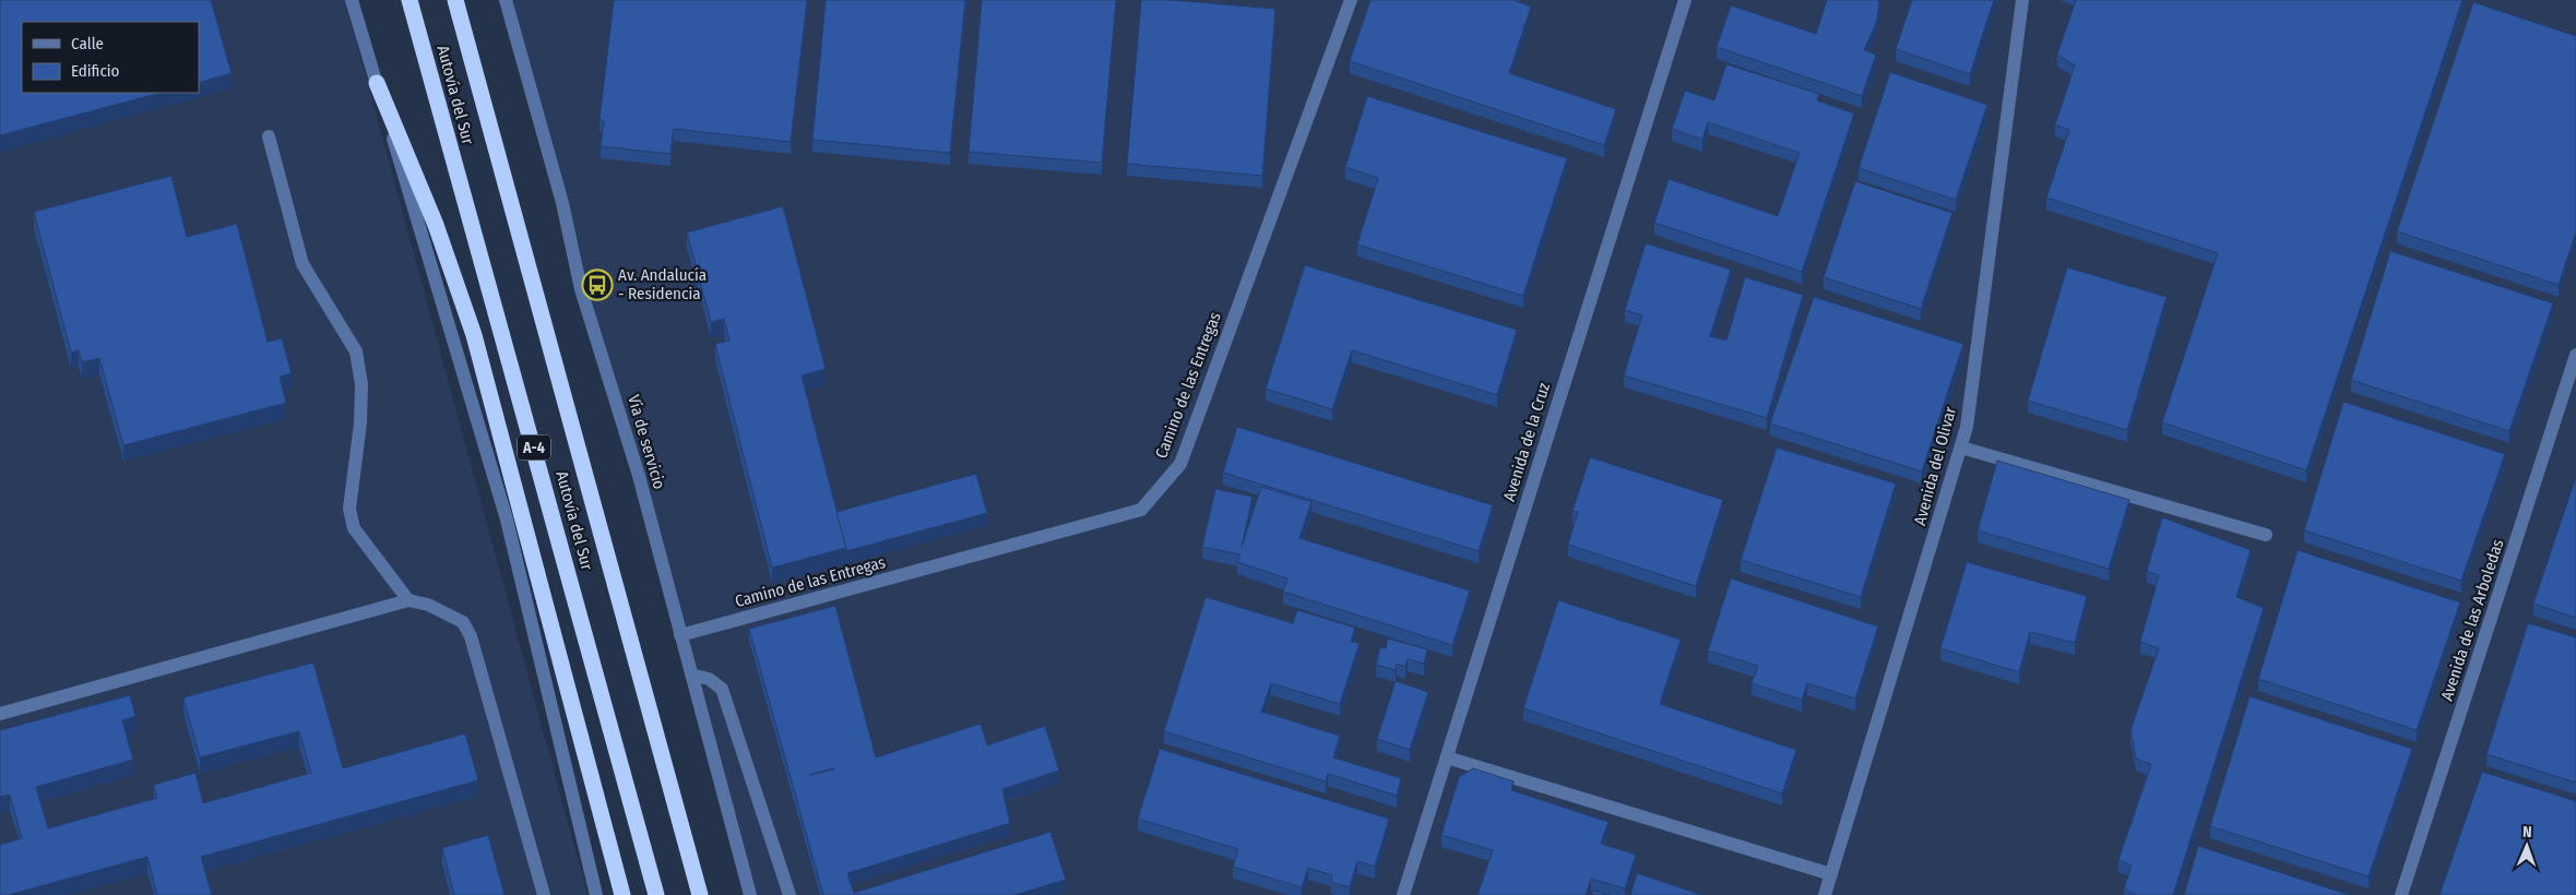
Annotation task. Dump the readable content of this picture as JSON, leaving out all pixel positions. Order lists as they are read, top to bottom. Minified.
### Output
{"streets":{"highway":["Autovía del Sur","A-4"],"street":["Camino de las Entregas","Vía de servicio","Avenida de la Cruz","Avenida del Olivar","Avenida de las Arboledas"]},"crossings":[["Camino de las Entregas","Vía de servicio"]],"places":{"bus stop":["Av. Andalucía - Residencia"]},"legend":["Calle","Edificio"],"north":"top"}
